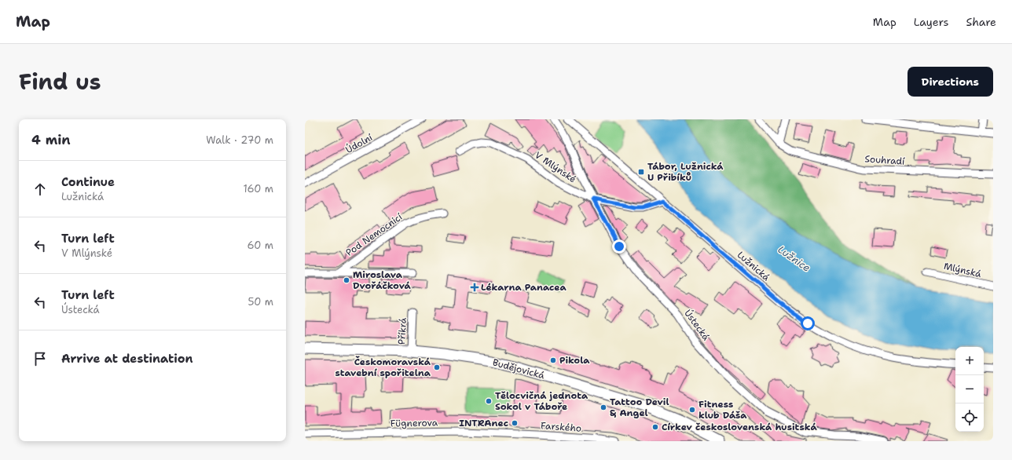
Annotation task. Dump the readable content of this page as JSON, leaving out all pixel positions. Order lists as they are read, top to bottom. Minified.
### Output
{"streets":{"main road":["Budějovická"],"street":["Údolní","Souhradí","V Mlýnské","Pod Nemocnicí","Lužnická","Mlýnská","Ústecká","Příkrá","Fügnerova","Farského"]},"crossings":[["V Mlýnské","Lužnická"],["V Mlýnské","Ústecká"],["Příkrá","Budějovická"],["Fügnerova","Farského"]],"water":["Lužnice"],"places":{"transit":["Tábor, Lužnická U Přibíků"],"other":["Miroslava Dvořáčková","Pikola","Českomoravská stavební spořitelna","Tělocvičná jednota Sokol v Táboře","Tattoo Devil & Angel","Fitness klub Dáša","INTRAnec","Církev československá husitská"],"health":["Lékarna Panacea"]},"page":{"header":"Map","nav":["Map","Layers","Share"],"title":"Find us","buttons":"Directions","heading":["4 min","Walk · 270 m"],"list":[["Continue","Lužnická","160 m"],["Turn left","V Mlýnské","60 m"],["Turn left","Ústecká","50 m"],"Arrive at destination"],"map_buttons":["+","−"]}}
